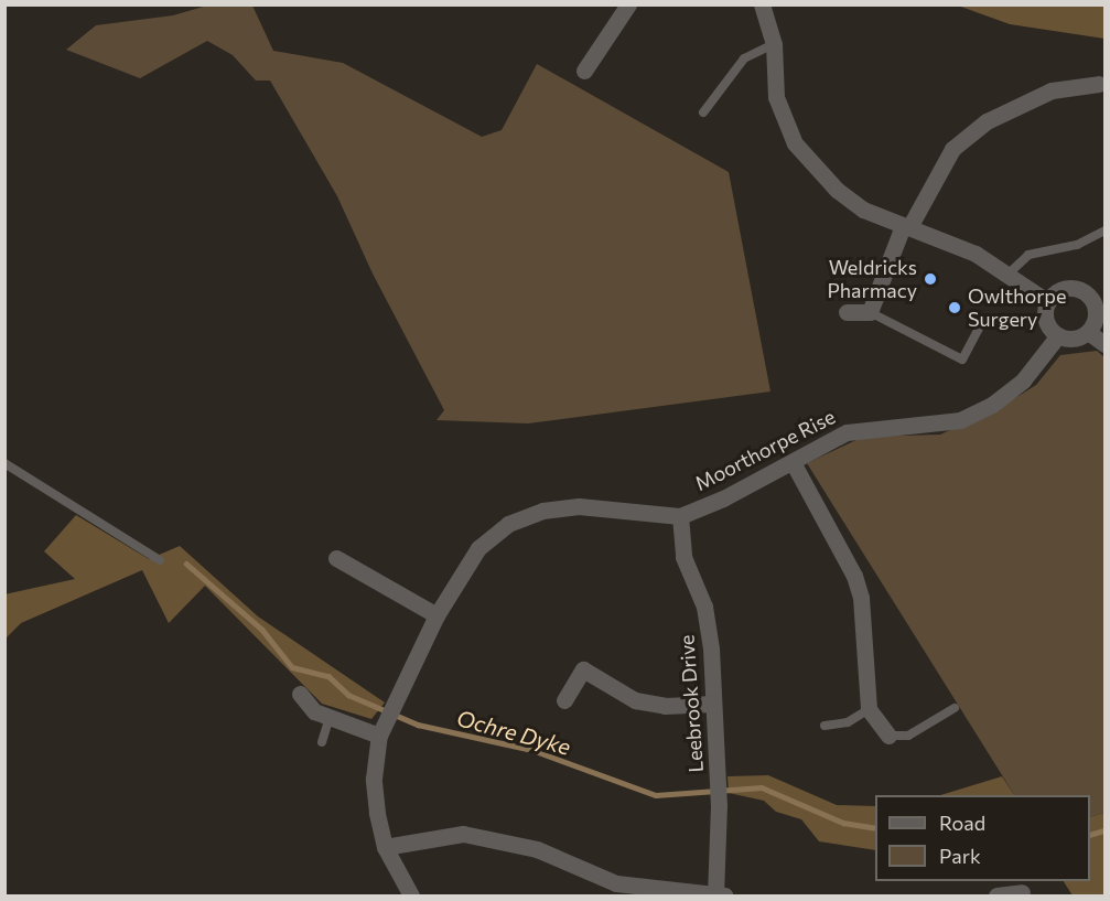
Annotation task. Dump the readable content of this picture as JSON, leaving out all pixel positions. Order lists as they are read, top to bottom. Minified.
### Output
{"streets":{"street":["Moorthorpe Rise","Leebrook Drive"]},"crossings":[["Moorthorpe Rise","Leebrook Drive"]],"water":["Ochre Dyke"],"places":["Weldricks Pharmacy","Owlthorpe Surgery"],"legend":["Road","Park"]}
